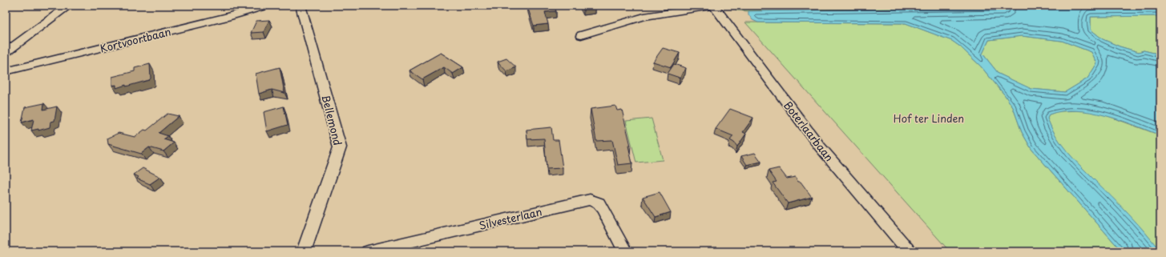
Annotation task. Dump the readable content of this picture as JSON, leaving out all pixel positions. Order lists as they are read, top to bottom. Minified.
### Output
{"streets":{"street":["Kortvoortbaan","Bellemond","Boterlaarbaan","Silvesterlaan"]},"parks":["Hof ter Linden"]}
